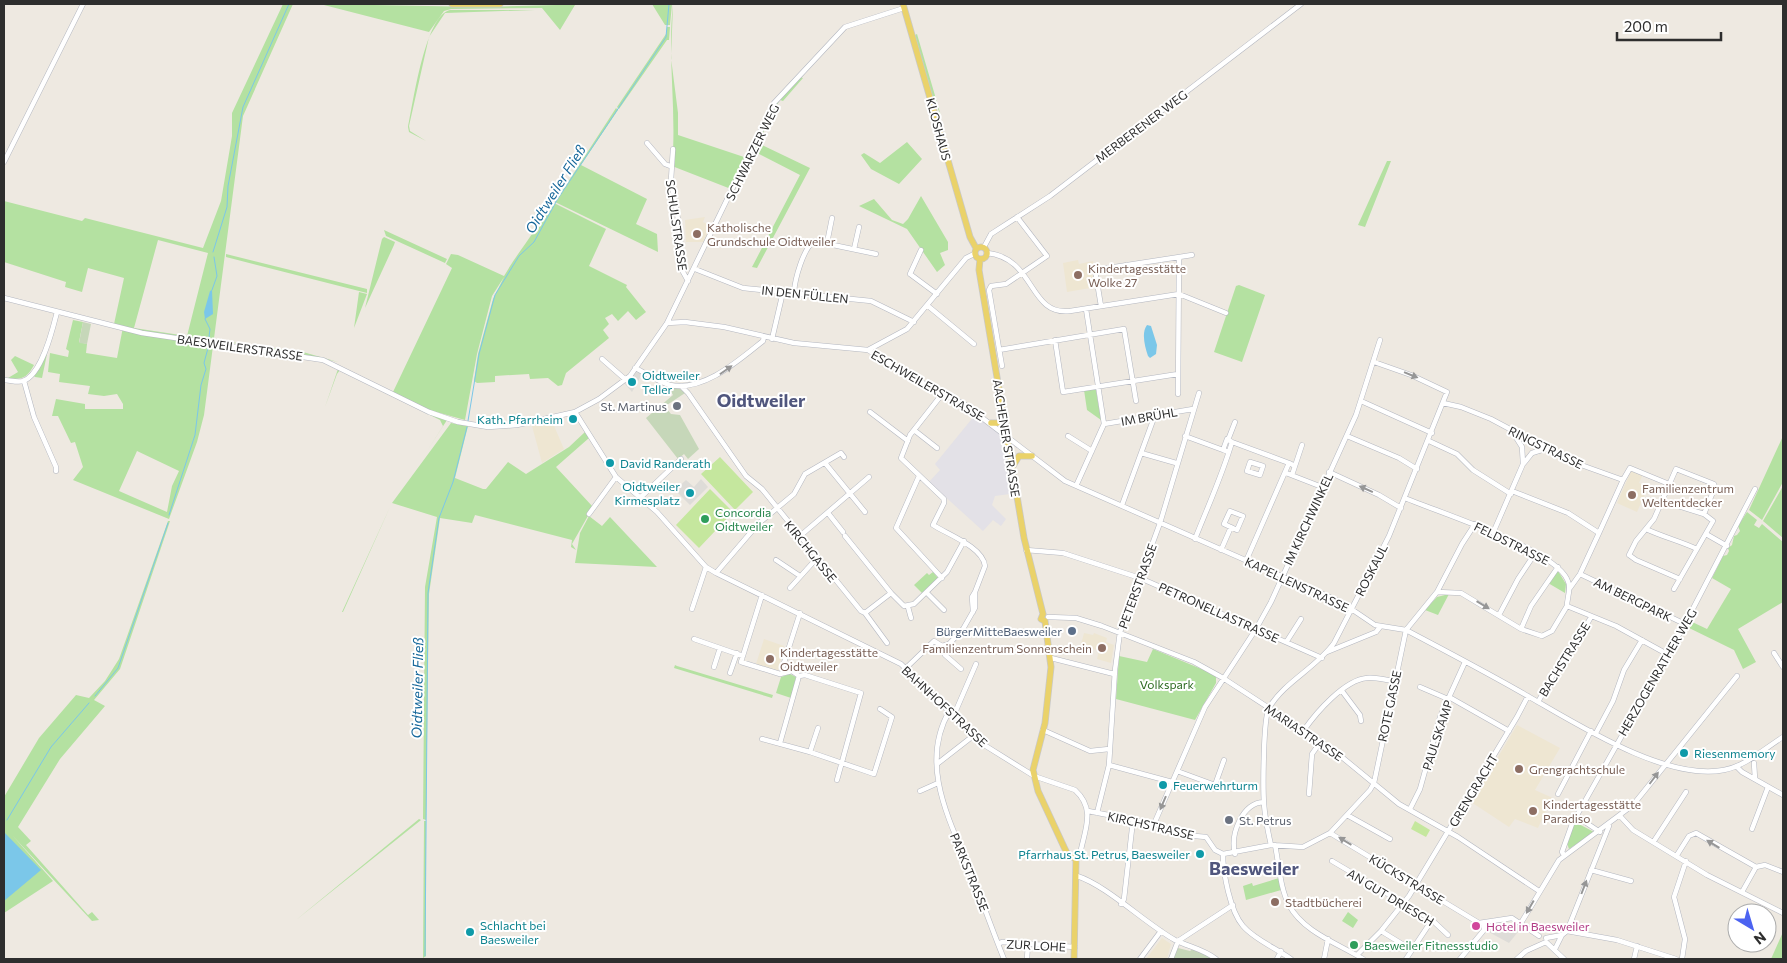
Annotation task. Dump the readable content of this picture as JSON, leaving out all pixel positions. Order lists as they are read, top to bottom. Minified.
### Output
{"streets":{"main road":["KLOSHAUS","AACHENER STRASSE"],"street":["MERBERENER WEG","SCHWARZER WEG","SCHULSTRASSE","IN DEN FÜLLEN","BAESWEILERSTRASSE","ESCHWEILERSTRASSE","IM BRÜHL","RINGSTRASSE","IM KIRCHWINKEL","FELDSTRASSE","KIRCHGASSE","ROSKAUL","KAPELLENSTRASSE","PETERSTRASSE","AM BERGPARK","PETRONELLASTRASSE","BACHSTRASSE","HERZOGENRATHER WEG","BAHNHOFSTRASSE","ROTE GASSE","MARIASTRASSE","PAULSKAMP","GRENGRACHT","KIRCHSTRASSE","PARKSTRASSE","KÜCKSTRASSE","AN GUT DRIESCH","ZUR LOHE"]},"crossings":[["KLOSHAUS","SCHWARZER WEG"],["SCHWARZER WEG","SCHULSTRASSE"],["SCHWARZER WEG","IN DEN FÜLLEN"],["SCHULSTRASSE","IN DEN FÜLLEN"],["SCHULSTRASSE","ESCHWEILERSTRASSE"],["BAESWEILERSTRASSE","BAHNHOFSTRASSE"],["ESCHWEILERSTRASSE","AACHENER STRASSE"],["ESCHWEILERSTRASSE","KAPELLENSTRASSE"],["IM BRÜHL","KAPELLENSTRASSE"],["IM BRÜHL","PETERSTRASSE"],["AACHENER STRASSE","KAPELLENSTRASSE"],["AACHENER STRASSE","PETRONELLASTRASSE"],["AACHENER STRASSE","BAHNHOFSTRASSE"],["AACHENER STRASSE","MARIASTRASSE"],["RINGSTRASSE","ROSKAUL"],["IM KIRCHWINKEL","ROSKAUL"],["IM KIRCHWINKEL","KAPELLENSTRASSE"],["IM KIRCHWINKEL","PETRONELLASTRASSE"],["IM KIRCHWINKEL","MARIASTRASSE"],["IM KIRCHWINKEL","KIRCHSTRASSE"],["FELDSTRASSE","ROSKAUL"],["ROSKAUL","KAPELLENSTRASSE"],["ROSKAUL","PETRONELLASTRASSE"],["ROSKAUL","MARIASTRASSE"],["KAPELLENSTRASSE","PETERSTRASSE"],["KAPELLENSTRASSE","BACHSTRASSE"],["KAPELLENSTRASSE","HERZOGENRATHER WEG"],["KAPELLENSTRASSE","ROTE GASSE"],["KAPELLENSTRASSE","PAULSKAMP"],["KAPELLENSTRASSE","GRENGRACHT"],["PETERSTRASSE","PETRONELLASTRASSE"],["PETERSTRASSE","MARIASTRASSE"],["PETERSTRASSE","KIRCHSTRASSE"],["AM BERGPARK","HERZOGENRATHER WEG"],["BAHNHOFSTRASSE","PARKSTRASSE"],["ROTE GASSE","MARIASTRASSE"],["MARIASTRASSE","PAULSKAMP"],["MARIASTRASSE","GRENGRACHT"],["GRENGRACHT","KÜCKSTRASSE"],["GRENGRACHT","AN GUT DRIESCH"],["PARKSTRASSE","ZUR LOHE"]],"districts":["Oidtweiler","Baesweiler"],"water":["Oidtweiler Fließ"],"parks":["Volkspark"],"places":["Katholische Grundschule Oidtweiler","Kindertagesstätte Wolke 27","Oidtweiler Teller","St. Martinus","Kath. Pfarrheim","David Randerath","Oidtweiler Kirmesplatz","Familienzentrum Weltentdecker","Concordia Oidtweiler","BürgerMitteBaesweiler","Familienzentrum Sonnenschein","Kindertagesstätte Oidtweiler","Riesenmemory","Grengrachtschule","Feuerwehrturm","Kindertagesstätte Paradiso","St. Petrus","Pfarrhaus St. Petrus, Baesweiler","Stadtbücherei","Hotel in Baesweiler","Schlacht bei Baesweiler","Baesweiler Fitnessstudio"],"scale_bar":"200 m","north":"bottom right"}
